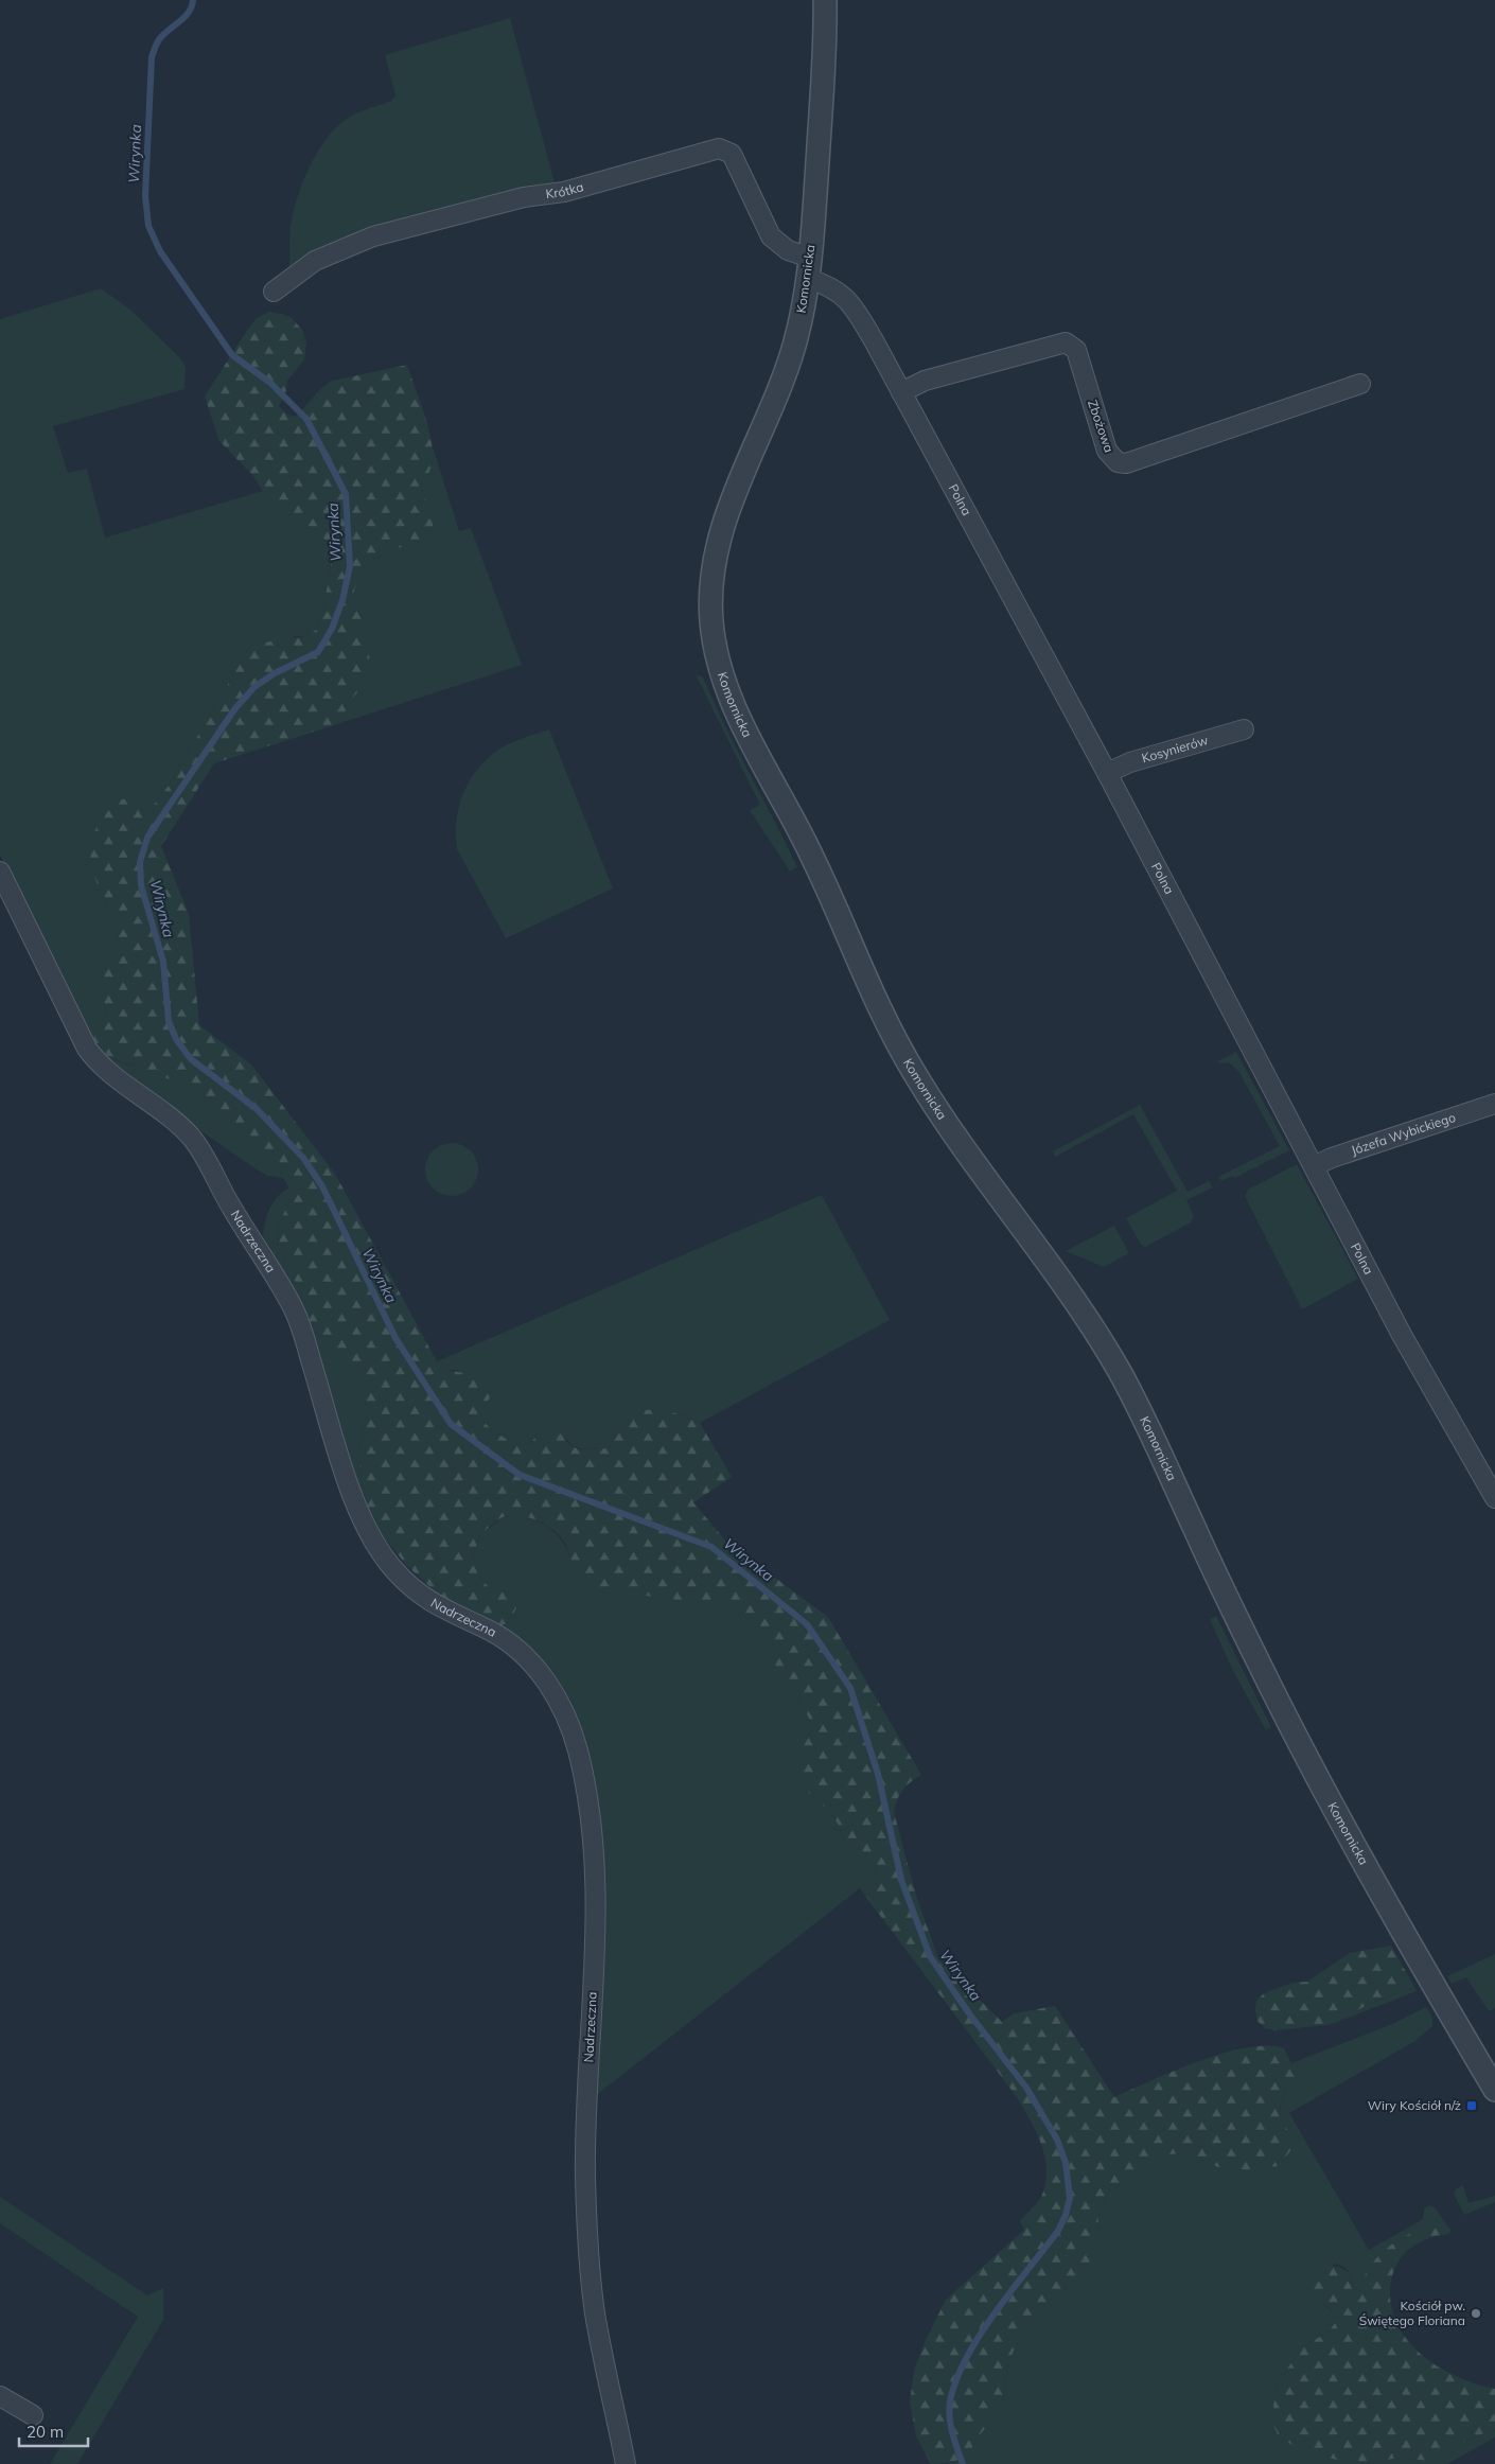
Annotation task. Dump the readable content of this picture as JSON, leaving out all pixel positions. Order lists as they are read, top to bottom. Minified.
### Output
{"streets":{"street":["Krótka","Komornicka","Zbożowa","Polna","Kosynierów","Józefa Wybickiego","Nadrzeczna"]},"crossings":[["Krótka","Komornicka"],["Krótka","Polna"],["Komornicka","Polna"],["Zbożowa","Polna"],["Polna","Kosynierów"],["Polna","Józefa Wybickiego"]],"water":["Wirynka"],"places":{"transit":["Wiry Kościół n/ż"],"other":["Kościół pw. Świętego Floriana"]},"scale_bar":"20 m"}
